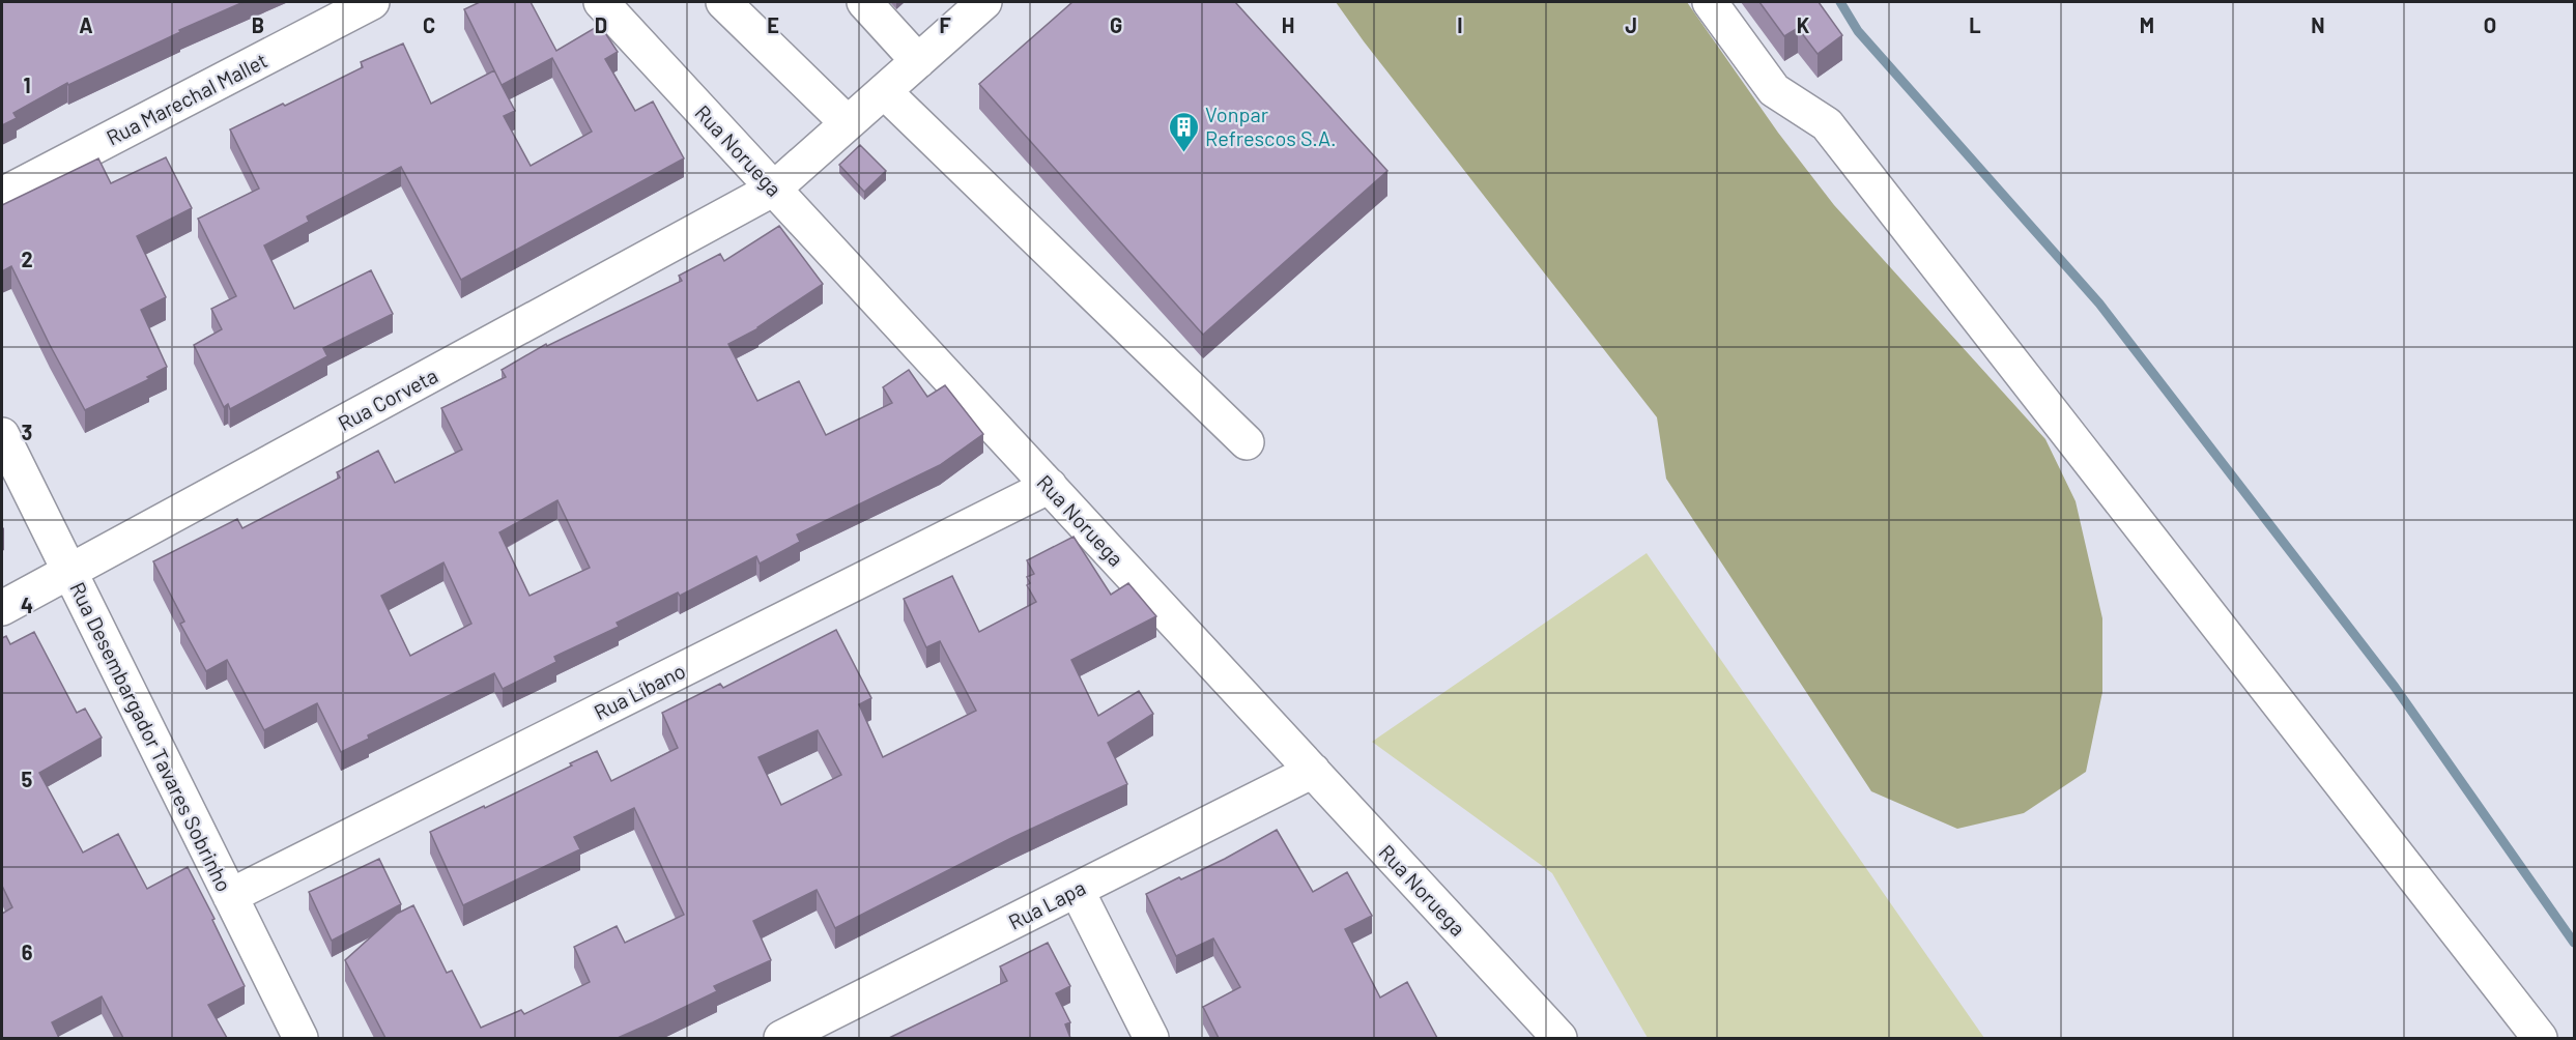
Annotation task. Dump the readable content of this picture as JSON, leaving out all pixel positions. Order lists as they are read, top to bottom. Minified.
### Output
{"streets":{"street":["Rua Marechal Mallet","Rua Noruega","Rua Corveta","Rua Líbano","Rua Desembargador Tavares Sobrinho","Rua Lapa"]},"crossings":[["Rua Noruega","Rua Corveta"],["Rua Noruega","Rua Líbano"],["Rua Noruega","Rua Lapa"],["Rua Corveta","Rua Desembargador Tavares Sobrinho"],["Rua Líbano","Rua Desembargador Tavares Sobrinho"]],"places":{"building":["Vonpar Refrescos S.A."]},"grid":{"columns":["A","B","C","D","E","F","G","H","I","J","K","L","M","N","O"],"rows":["1","2","3","4","5","6"]}}
